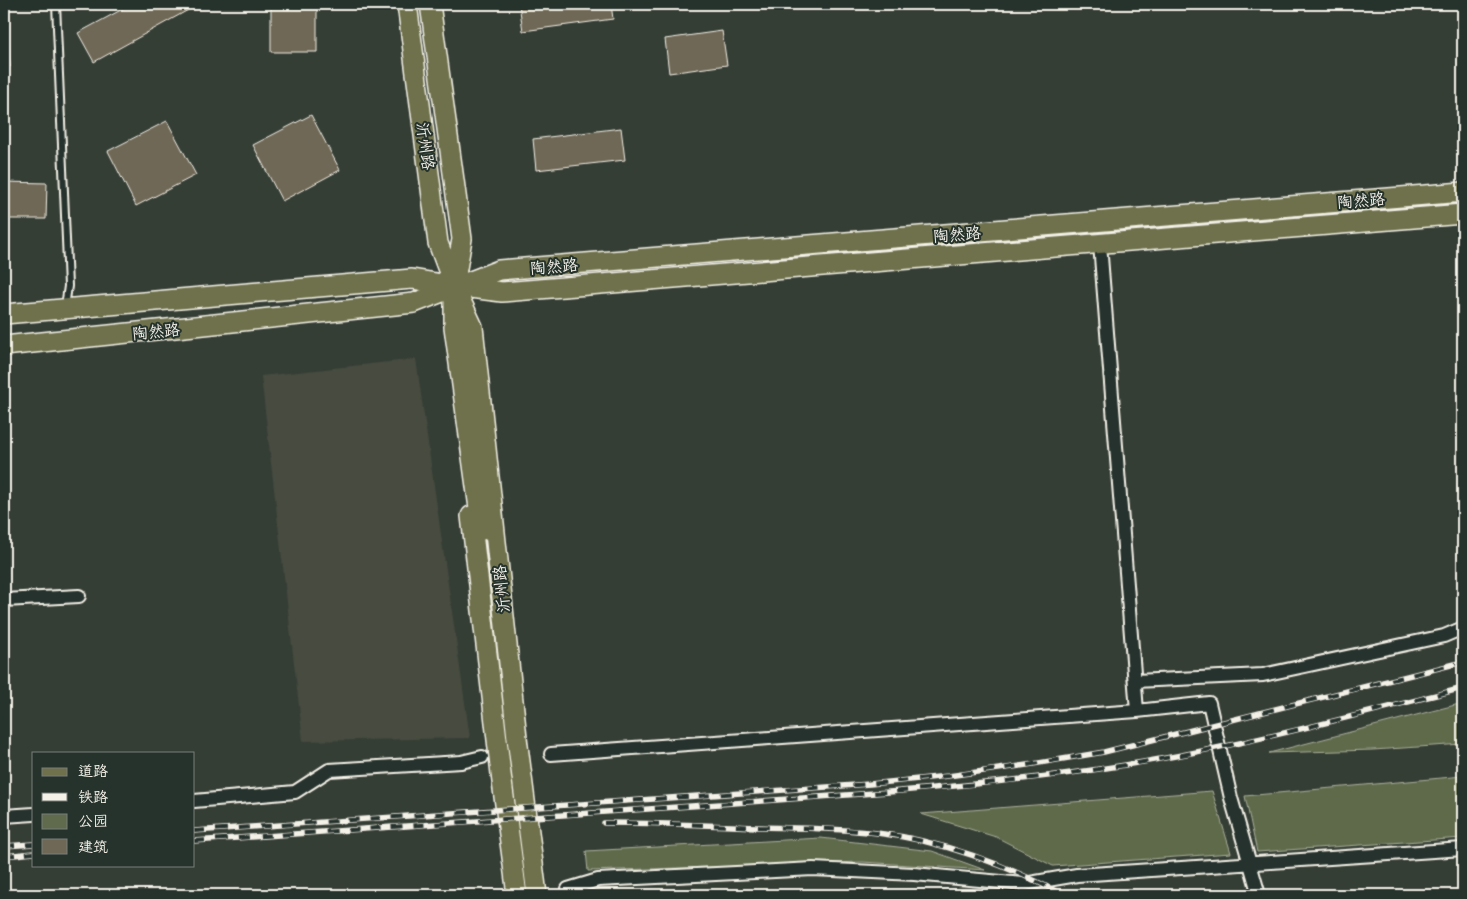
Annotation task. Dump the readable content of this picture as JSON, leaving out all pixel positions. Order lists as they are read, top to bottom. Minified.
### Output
{"streets":{"main road":["沂州路","陶然路"]},"crossings":[["沂州路","陶然路"]],"legend":["道路","铁路","公园","建筑"]}
